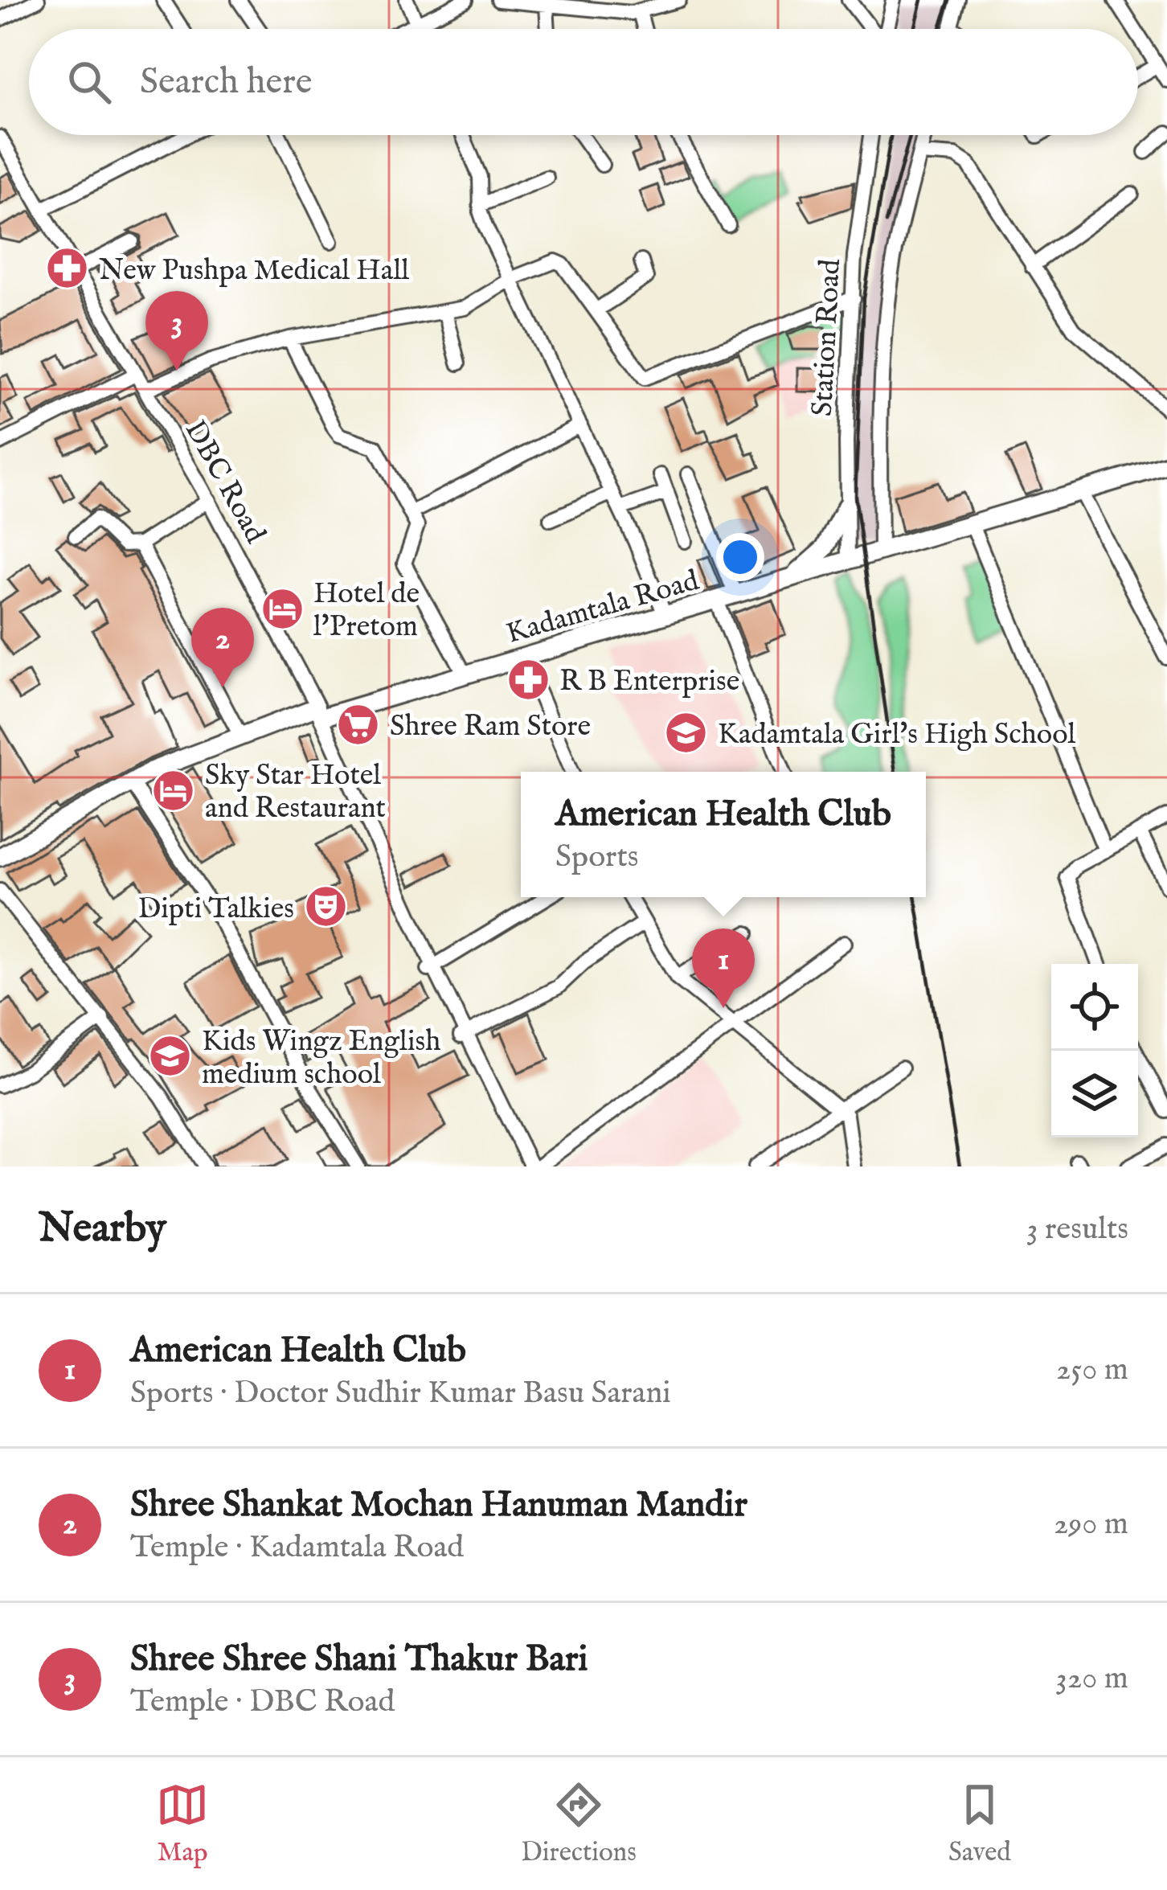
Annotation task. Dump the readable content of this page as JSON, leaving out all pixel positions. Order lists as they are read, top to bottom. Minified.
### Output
{"streets":{"main road":["Kadamtala Road"],"street":["Station Road","DBC Road"]},"crossings":[["Station Road","Kadamtala Road"],["DBC Road","Kadamtala Road"]],"places":{"pharmacy":["New Pushpa Medical Hall","R B Enterprise"],"hotel":["Hotel de l'Pretom","Sky Star Hotel and Restaurant"],"supermarket":["Shree Ram Store"],"school or university":["Kadamtala Girl's High School","Kids Wingz English medium school"],"theatre":["Dipti Talkies"]},"page":{"search":"Search here","pins":["3","2","1"],"popup":["American Health Club","Sports"],"heading":["Nearby","3 results"],"list":[{"mark":"1","name":"American Health Club","note":"Sports · Doctor Sudhir Kumar Basu Sarani","value":"250 m"},{"mark":"2","name":"Shree Shankat Mochan Hanuman Mandir","note":"Temple · Kadamtala Road","value":"290 m"},{"mark":"3","name":"Shree Shree Shani Thakur Bari","note":"Temple · DBC Road","value":"320 m"}],"nav":["Map","Directions","Saved"]}}
